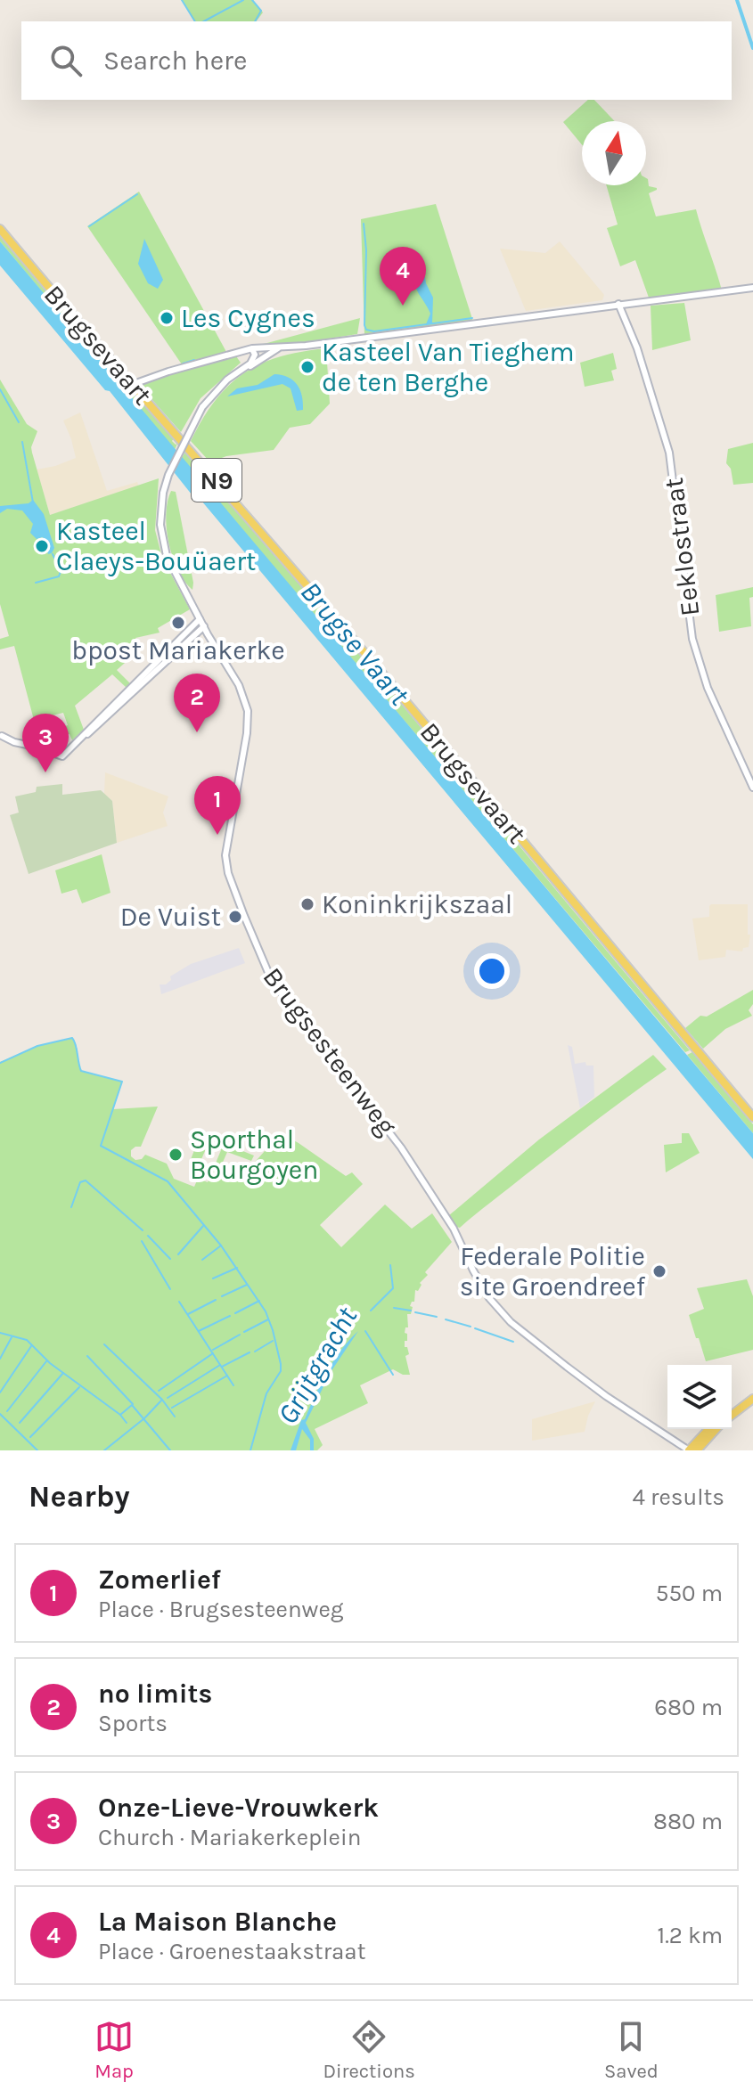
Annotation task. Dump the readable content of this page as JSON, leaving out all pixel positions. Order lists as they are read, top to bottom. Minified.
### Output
{"streets":{"main road":["Brugsevaart","N9"],"street":["Eeklostraat","Brugsesteenweg"]},"water":["Brugse Vaart","Grijtgracht"],"places":["Les Cygnes","Kasteel Van Tieghem de ten Berghe","Kasteel Claeys-Bouüaert","bpost Mariakerke","Koninkrijkszaal","De Vuist","Sporthal Bourgoyen","Federale Politie site Groendreef"],"north":"top","page":{"search":"Search here","pins":["4","2","3","1"],"heading":["Nearby","4 results"],"list":[{"mark":"1","name":"Zomerlief","note":"Place · Brugsesteenweg","value":"550 m"},{"mark":"2","name":"no limits","note":"Sports","value":"680 m"},{"mark":"3","name":"Onze-Lieve-Vrouwkerk","note":"Church · Mariakerkeplein","value":"880 m"},{"mark":"4","name":"La Maison Blanche","note":"Place · Groenestaakstraat","value":"1.2 km"}],"nav":["Map","Directions","Saved"]}}
